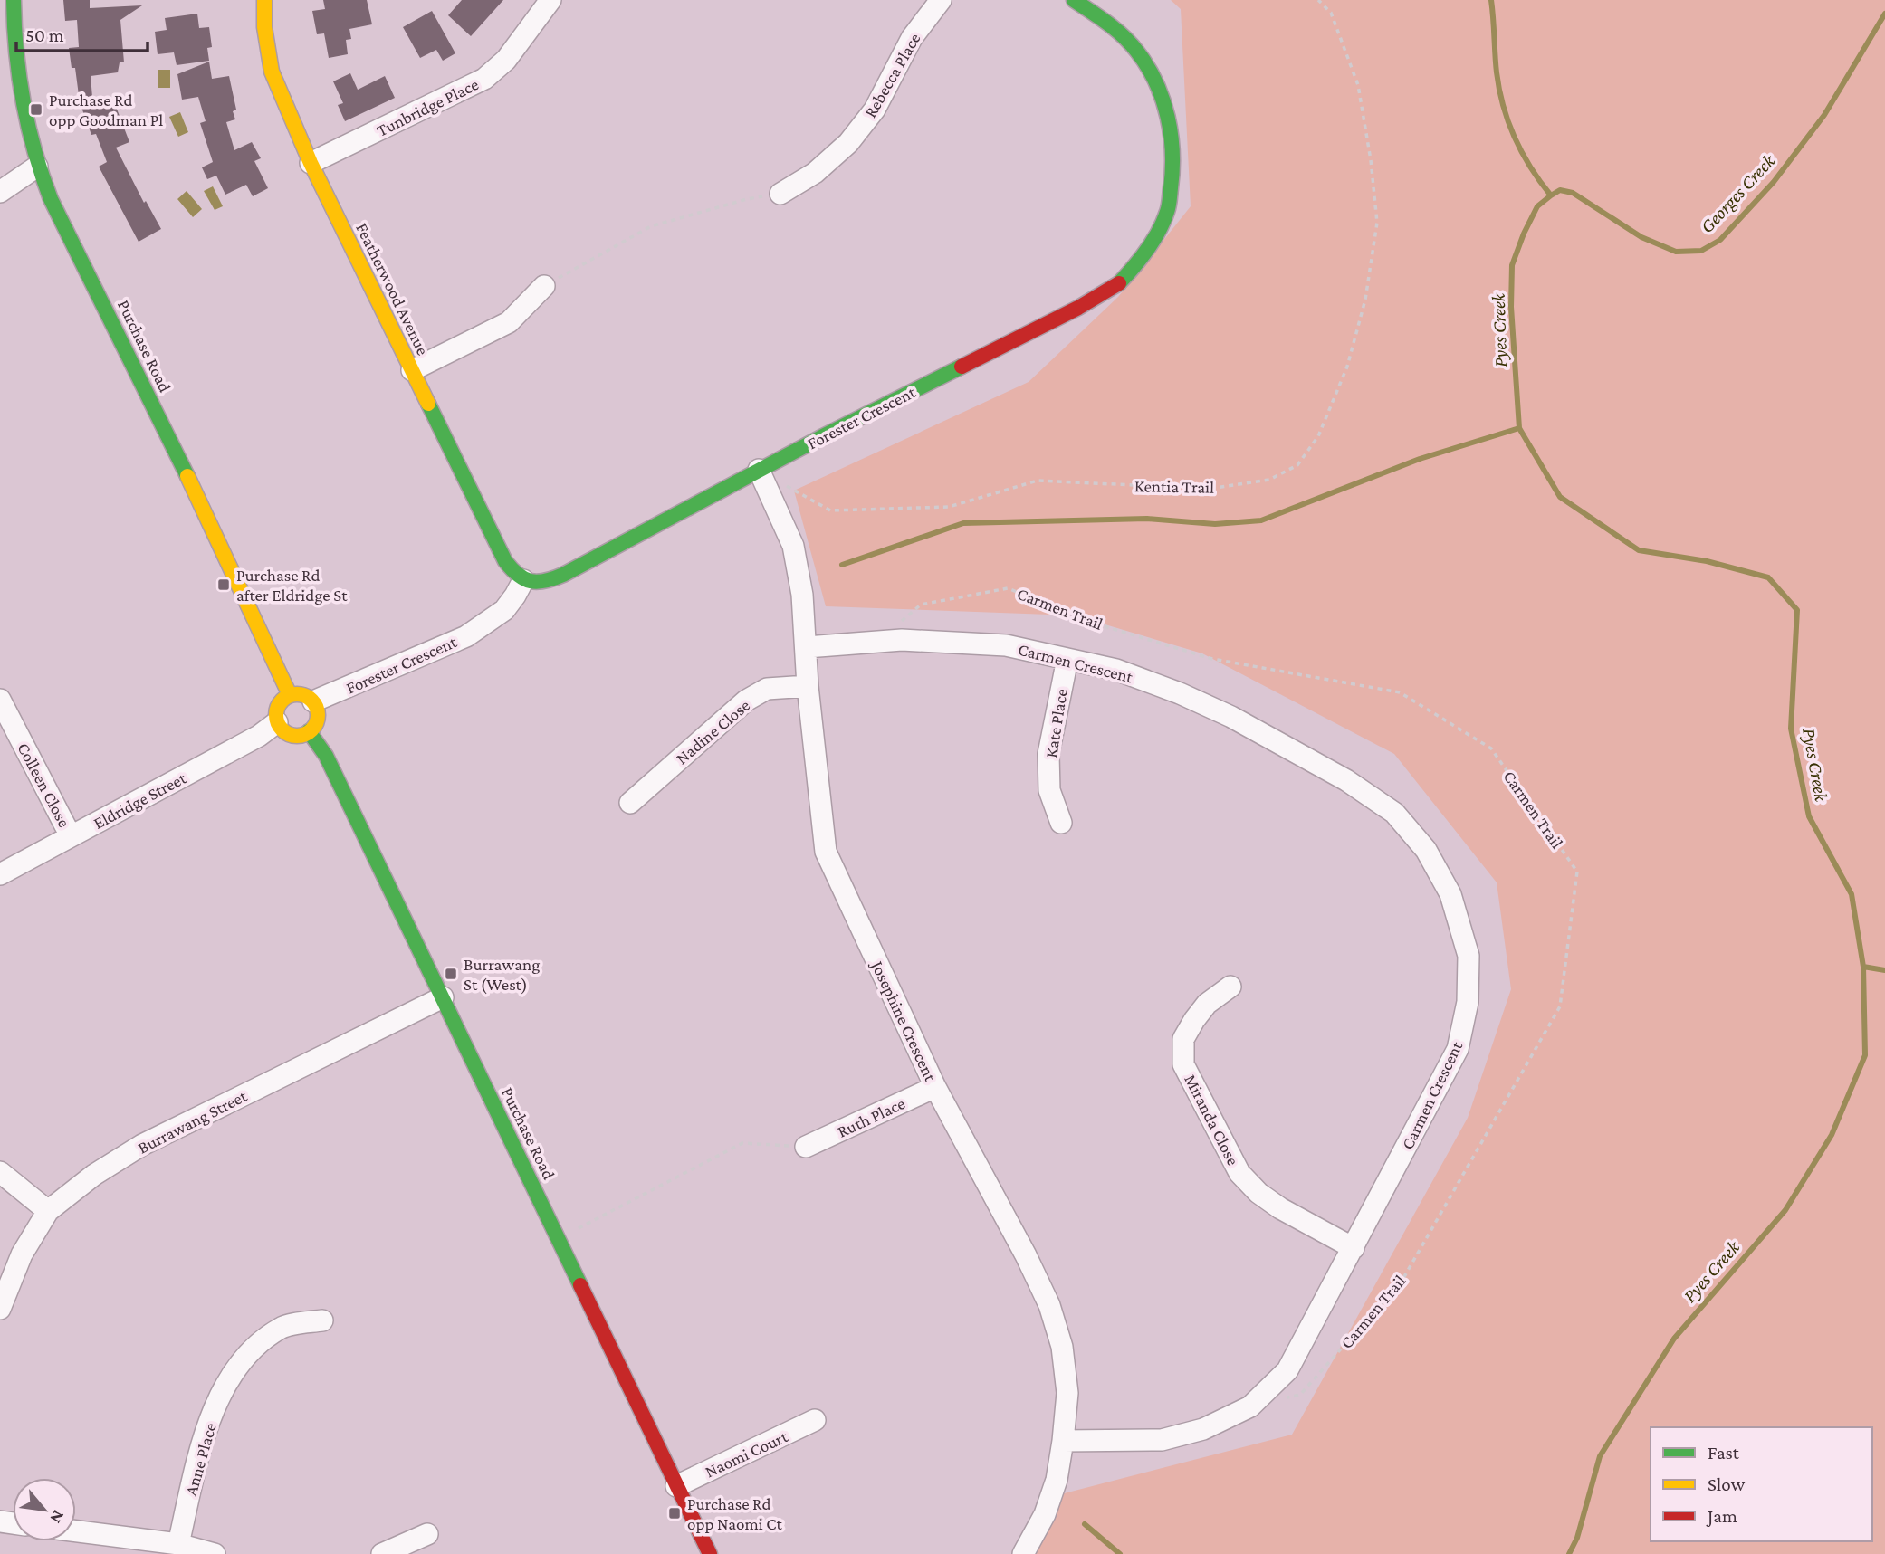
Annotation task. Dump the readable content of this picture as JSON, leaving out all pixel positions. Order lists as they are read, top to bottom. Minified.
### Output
{"streets":{"main road":["Featherwood Avenue","Purchase Road","Forester Crescent"],"street":["Rebecca Place","Tunbridge Place","Carmen Crescent","Kate Place","Nadine Close","Colleen Close","Eldridge Street","Josephine Crescent","Ruth Place","Miranda Close","Burrawang Street","Naomi Court","Anne Place"],"path":["Kentia Trail","Carmen Trail"]},"crossings":[["Tunbridge Place","Featherwood Avenue"],["Featherwood Avenue","Forester Crescent"],["Purchase Road","Forester Crescent"],["Purchase Road","Eldridge Street"],["Purchase Road","Burrawang Street"],["Purchase Road","Naomi Court"],["Forester Crescent","Kentia Trail"],["Forester Crescent","Eldridge Street"],["Forester Crescent","Josephine Crescent"],["Kentia Trail","Josephine Crescent"],["Carmen Trail","Carmen Crescent"],["Carmen Crescent","Kate Place"],["Carmen Crescent","Josephine Crescent"],["Carmen Crescent","Miranda Close"],["Nadine Close","Josephine Crescent"],["Colleen Close","Eldridge Street"],["Josephine Crescent","Ruth Place"]],"water":["Georges Creek","Pyes Creek"],"places":{"transit":["Purchase Rd opp Goodman Pl","Purchase Rd after Eldridge St","Burrawang St (West)","Purchase Rd opp Naomi Ct"]},"legend":["Fast","Slow","Jam"],"scale_bar":"50 m","north":"bottom right"}
